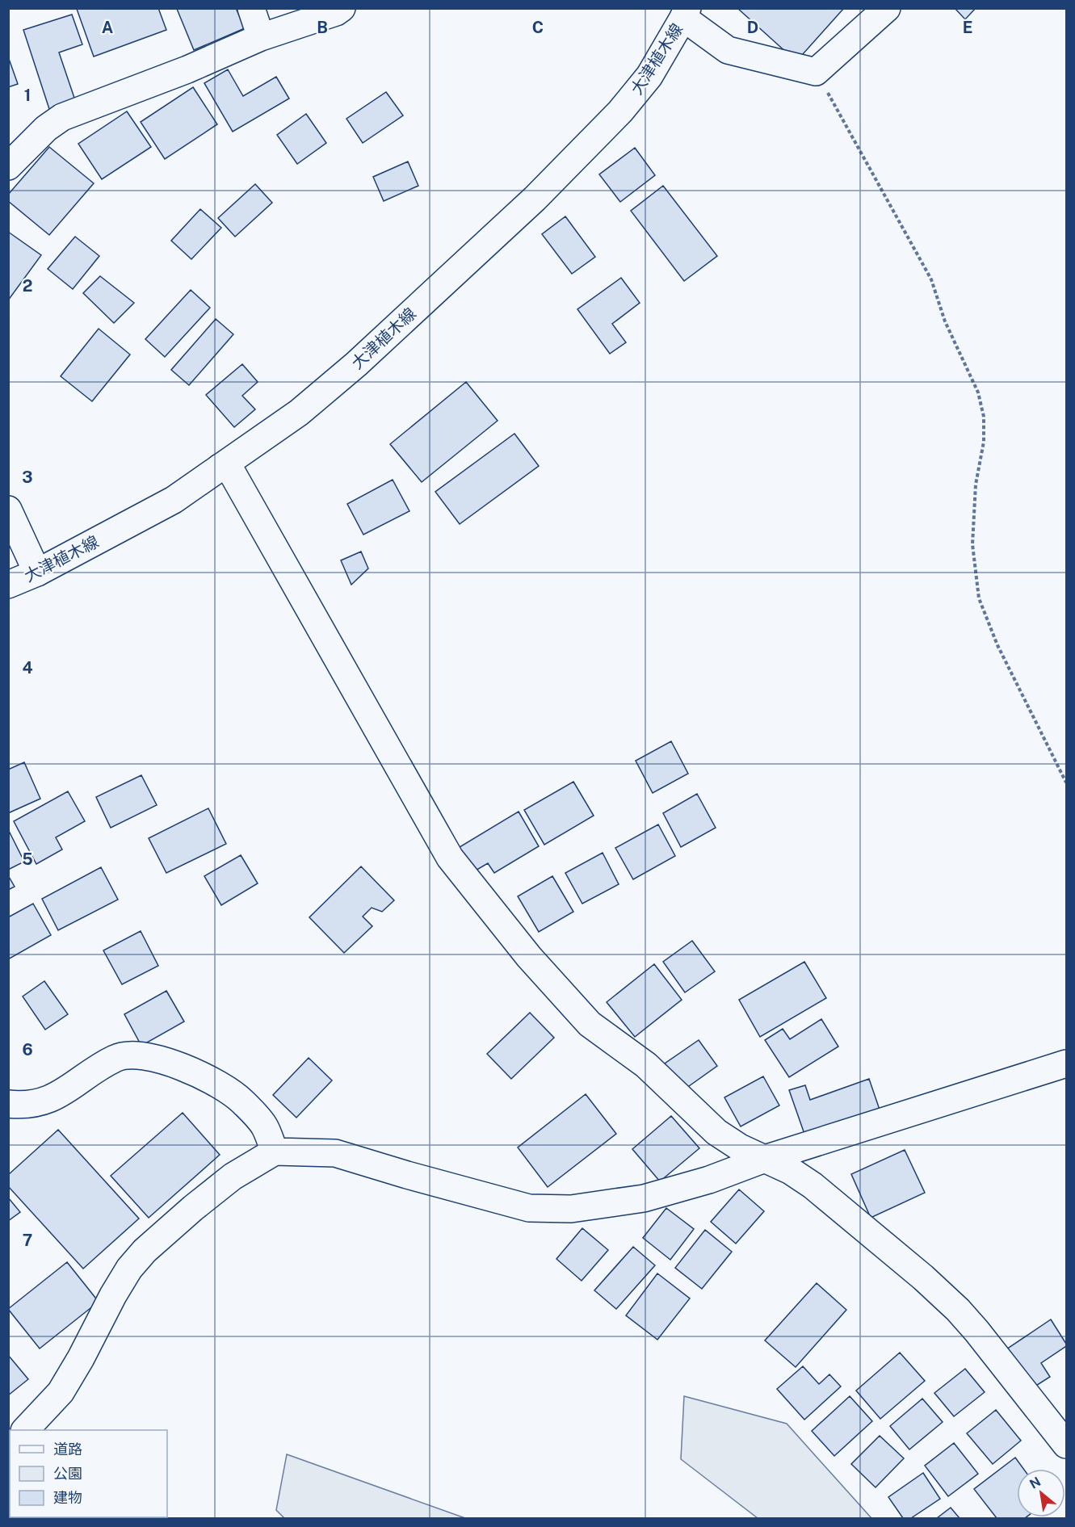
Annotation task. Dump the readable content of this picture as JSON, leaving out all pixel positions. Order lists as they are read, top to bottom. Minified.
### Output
{"streets":{"street":["大津植木線"]},"legend":["道路","公園","建物"],"north":"top left","grid":{"columns":["A","B","C","D","E"],"rows":["1","2","3","4","5","6","7"]}}
